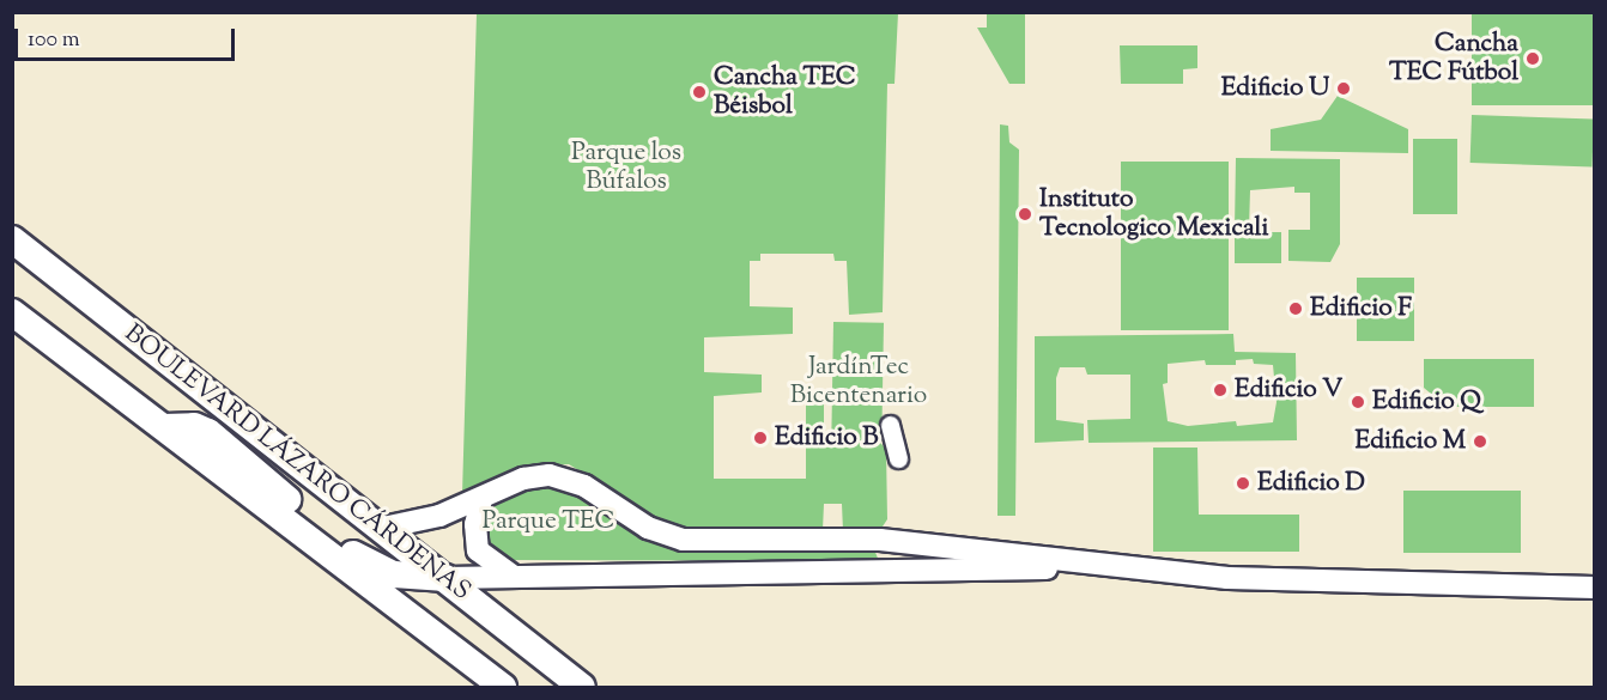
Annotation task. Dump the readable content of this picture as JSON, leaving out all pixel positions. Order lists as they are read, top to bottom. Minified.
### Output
{"streets":{"main road":["BOULEVARD LÁZARO CÁRDENAS"]},"parks":["Parque los Búfalos","JardínTec Bicentenario","Parque TEC"],"places":["Cancha TEC Fútbol","Edificio U","Cancha TEC Béisbol","Instituto Tecnologico Mexicali","Edificio F","Edificio V","Edificio Q","Edificio B","Edificio M","Edificio D"],"scale_bar":"100 m"}
